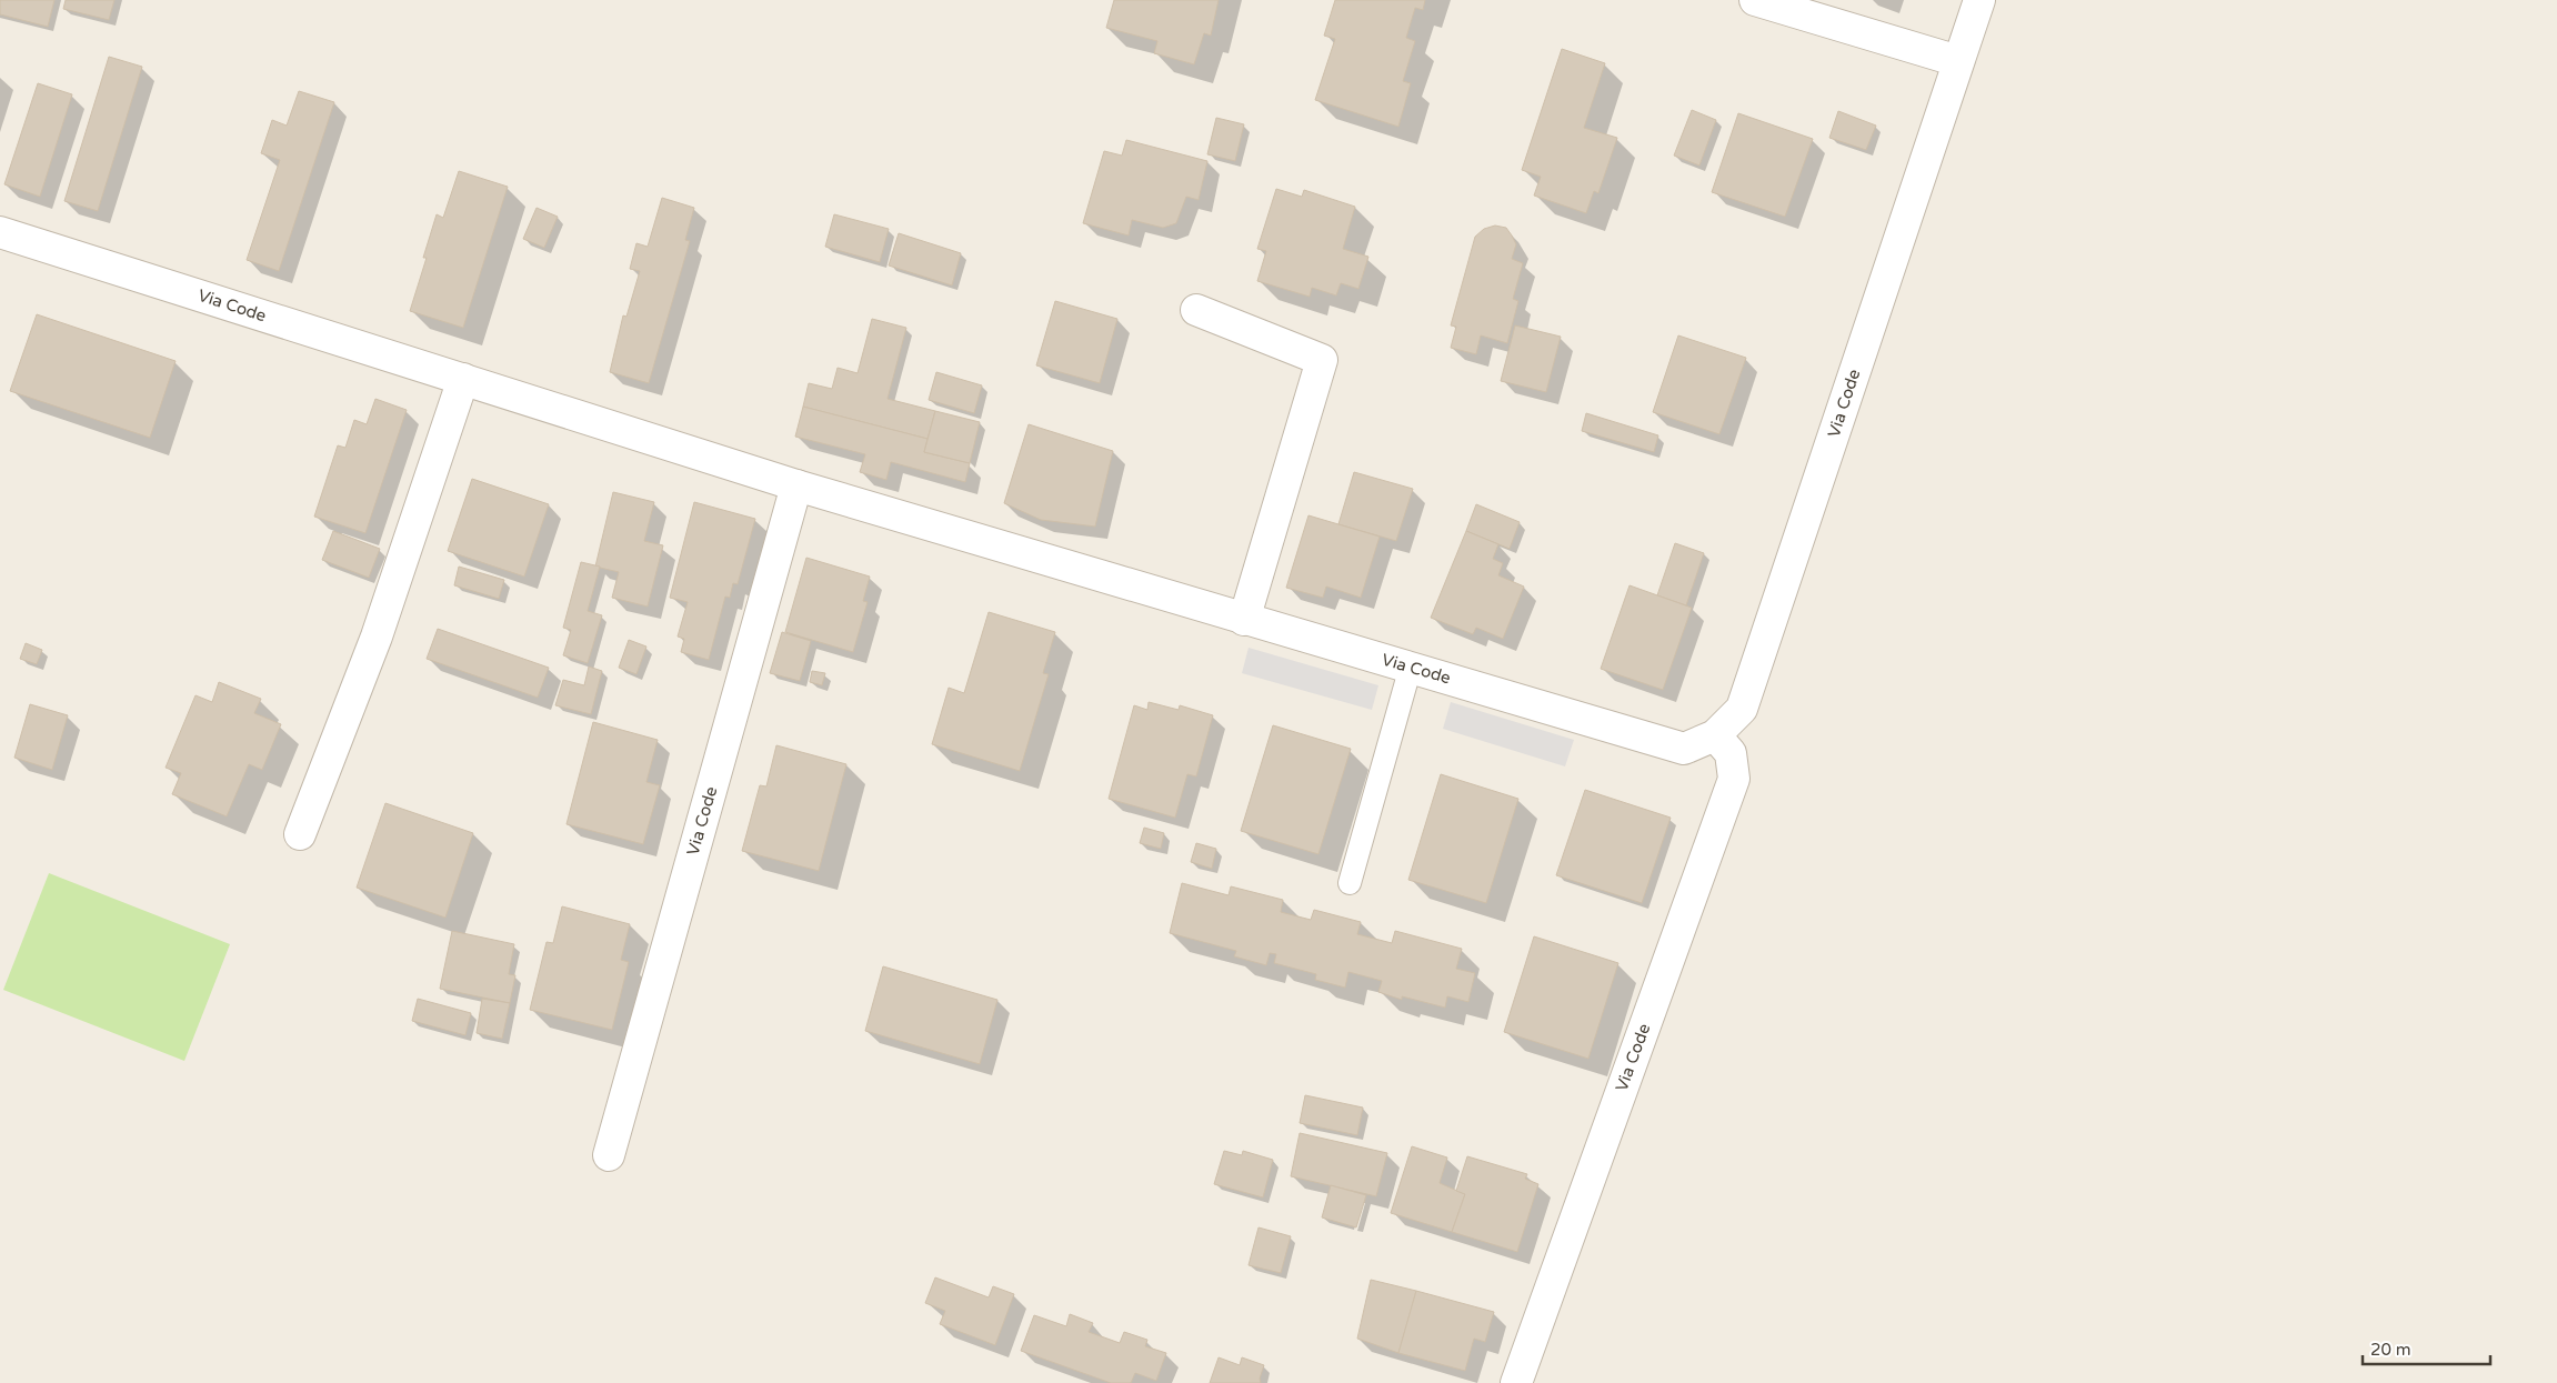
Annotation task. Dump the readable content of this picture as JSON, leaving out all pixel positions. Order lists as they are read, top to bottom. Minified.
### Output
{"streets":{"street":["Via Code"]},"scale_bar":"20 m"}
